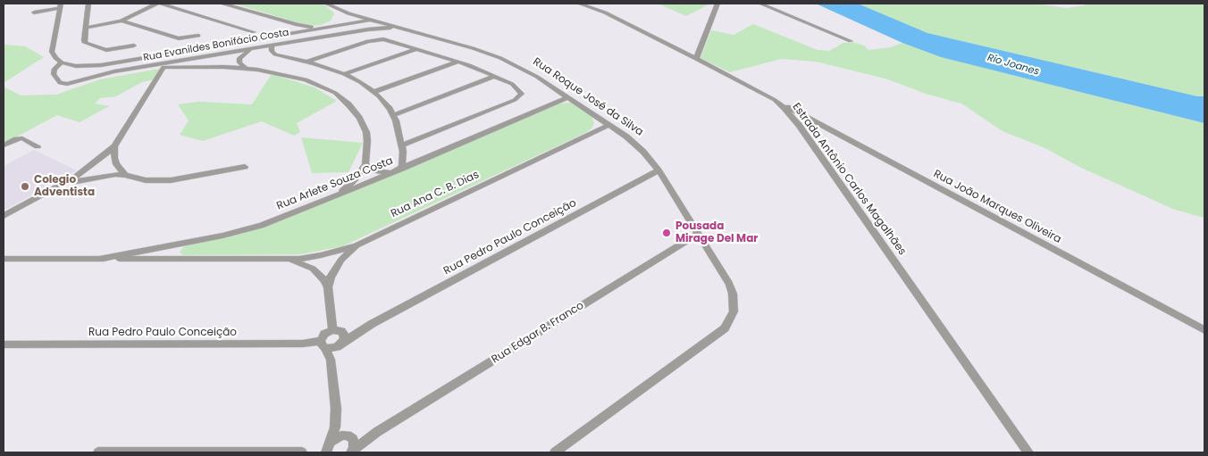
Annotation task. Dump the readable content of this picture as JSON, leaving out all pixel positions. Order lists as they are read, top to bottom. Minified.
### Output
{"streets":{"street":["Rua Evanildes Bonifácio Costa","Rua Roque José da Silva","Estrada Antônio Carlos Magalhães","Rua Arlete Souza Costa","Rua Ana C. B. Dias","Rua João Marques Oliveira","Rua Pedro Paulo Conceição","Rua Edgar B. Franco"]},"crossings":[["Rua Evanildes Bonifácio Costa","Rua Roque José da Silva"],["Rua Roque José da Silva","Rua Arlete Souza Costa"],["Rua Roque José da Silva","Rua Ana C. B. Dias"],["Rua Roque José da Silva","Rua Pedro Paulo Conceição"],["Rua Roque José da Silva","Rua Edgar B. Franco"],["Estrada Antônio Carlos Magalhães","Rua João Marques Oliveira"],["Rua Ana C. B. Dias","Rua Pedro Paulo Conceição"]],"water":["Rio Joanes"],"places":["Colegio Adventista","Pousada Mirage Del Mar"]}
